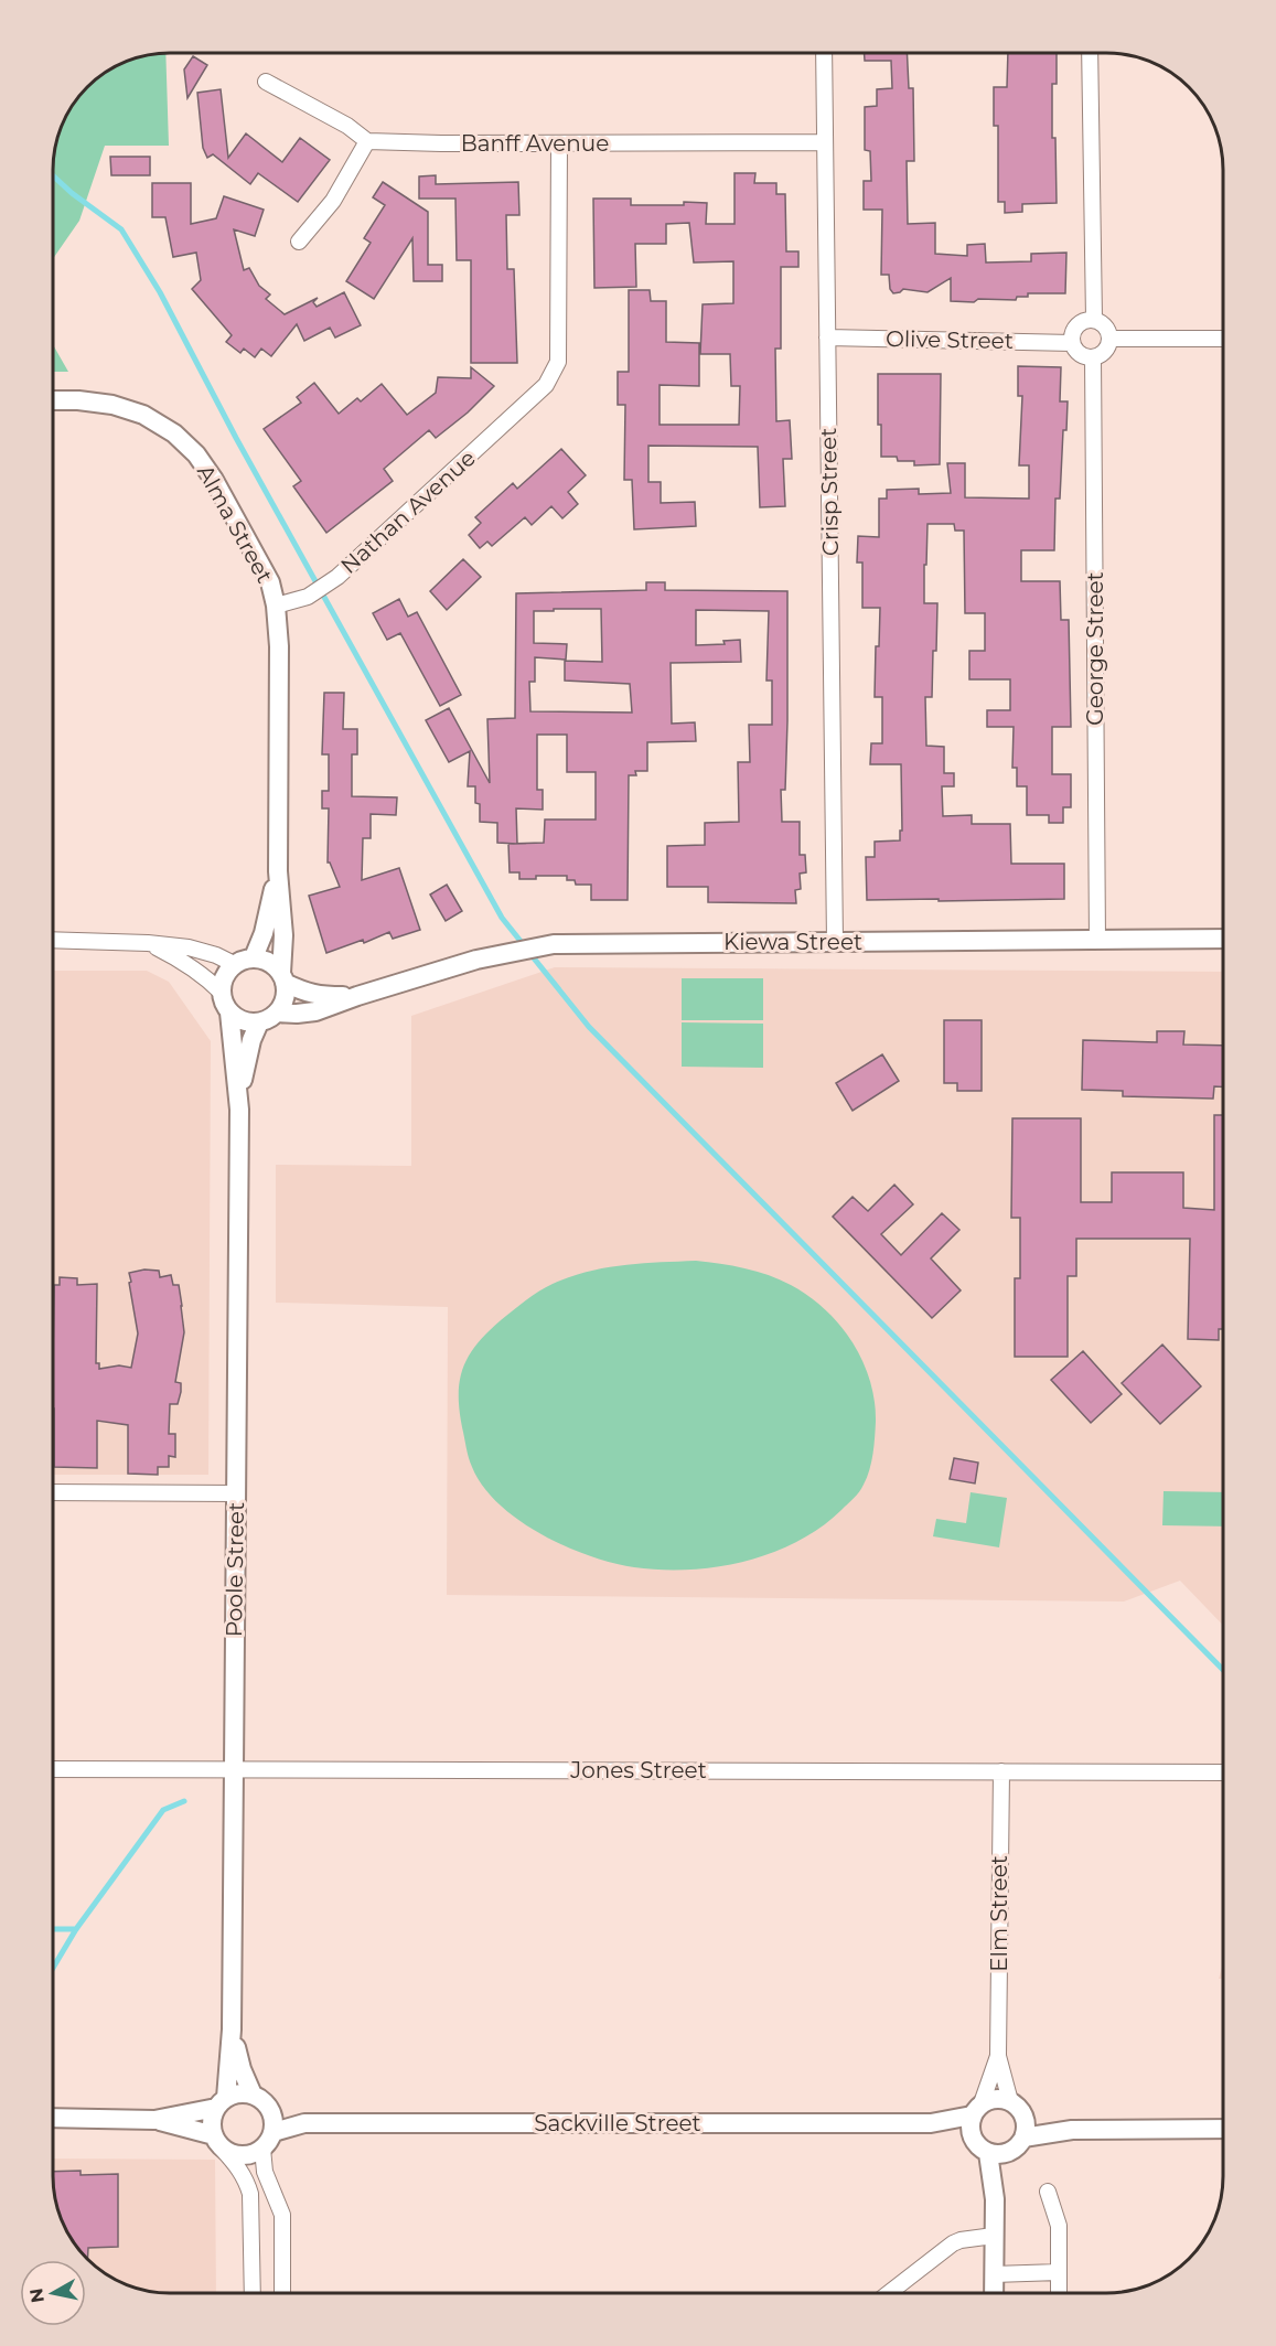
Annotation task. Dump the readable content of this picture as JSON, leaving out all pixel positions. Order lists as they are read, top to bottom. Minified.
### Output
{"streets":{"street":["Banff Avenue","Olive Street","Crisp Street","Nathan Avenue","Alma Street","George Street","Kiewa Street","Poole Street","Jones Street","Elm Street","Sackville Street"]},"crossings":[["Banff Avenue","Crisp Street"],["Banff Avenue","Nathan Avenue"],["Olive Street","Crisp Street"],["Olive Street","George Street"],["Crisp Street","Kiewa Street"],["Nathan Avenue","Alma Street"],["George Street","Kiewa Street"],["Kiewa Street","Poole Street"],["Poole Street","Jones Street"],["Poole Street","Sackville Street"],["Jones Street","Elm Street"],["Elm Street","Sackville Street"]],"north":"left"}
